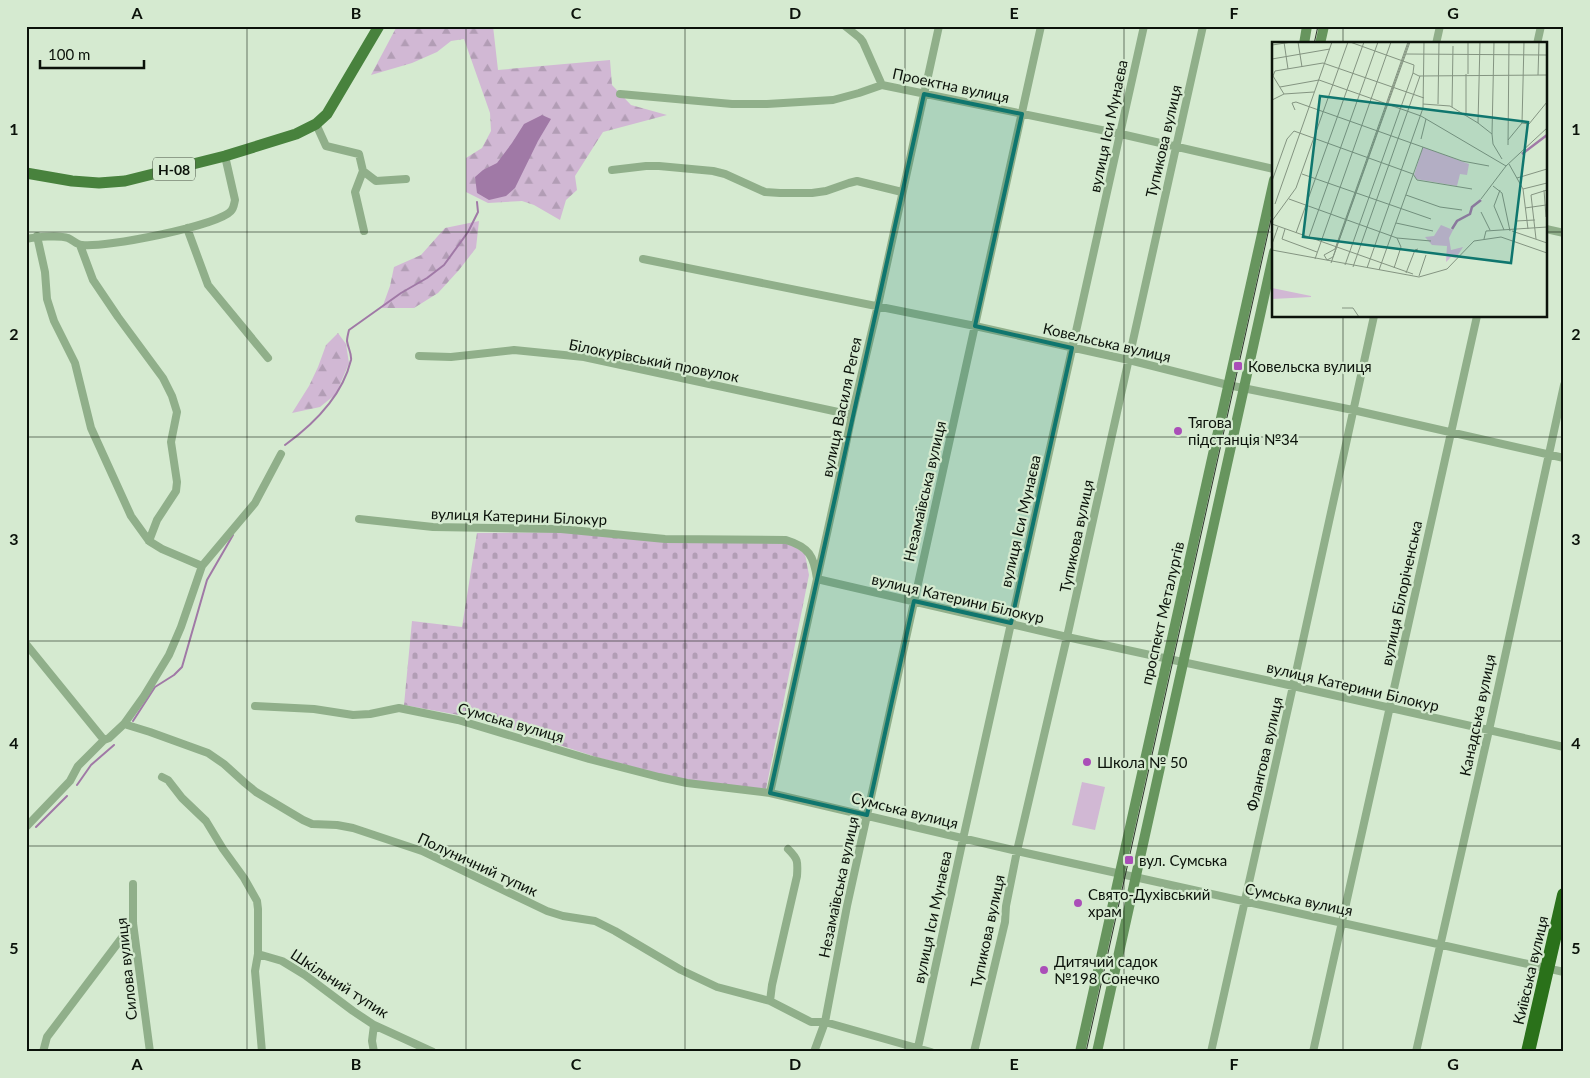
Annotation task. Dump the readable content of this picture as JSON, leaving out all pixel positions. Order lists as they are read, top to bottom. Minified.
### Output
{"streets":{"highway":["Київська вулиця"],"main road":["Н-08","проспект Металургів"],"street":["Проектна вулиця","вулиця Іси Мунаєва","Тупикова вулиця","Ковельська вулиця","Білокурівський провулок","вулиця Василя Регея","Незамаївська вулиця","вулиця Катерини Білокур","вулиця Білоріченська","Канадська вулиця","Сумська вулиця","Флангова вулиця","Полуничний тупик","Силова вулиця","Шкільний тупик"]},"crossings":[["Проектна вулиця","вулиця Іси Мунаєва"],["Проектна вулиця","Тупикова вулиця"],["Проектна вулиця","вулиця Василя Регея"],["Проектна вулиця","Незамаївська вулиця"],["вулиця Іси Мунаєва","Ковельська вулиця"],["вулиця Іси Мунаєва","вулиця Катерини Білокур"],["вулиця Іси Мунаєва","Сумська вулиця"],["вулиця Іси Мунаєва","Полуничний тупик"],["Тупикова вулиця","Ковельська вулиця"],["Тупикова вулиця","вулиця Катерини Білокур"],["Тупикова вулиця","Сумська вулиця"],["Ковельська вулиця","вулиця Василя Регея"],["Ковельська вулиця","Незамаївська вулиця"],["Ковельська вулиця","вулиця Білоріченська"],["Ковельська вулиця","проспект Металургів"],["Ковельська вулиця","Канадська вулиця"],["Ковельська вулиця","Флангова вулиця"],["Білокурівський провулок","вулиця Василя Регея"],["вулиця Василя Регея","вулиця Катерини Білокур"],["вулиця Василя Регея","Сумська вулиця"],["Незамаївська вулиця","вулиця Катерини Білокур"],["Незамаївська вулиця","Сумська вулиця"],["Незамаївська вулиця","Полуничний тупик"],["вулиця Катерини Білокур","вулиця Білоріченська"],["вулиця Катерини Білокур","проспект Металургів"],["вулиця Катерини Білокур","Канадська вулиця"],["вулиця Катерини Білокур","Флангова вулиця"],["вулиця Білоріченська","Сумська вулиця"],["проспект Металургів","Сумська вулиця"],["Канадська вулиця","Сумська вулиця"],["Сумська вулиця","Флангова вулиця"],["Сумська вулиця","Київська вулиця"]],"places":{"transit":["Ковельска вулиця","вул. Сумська"],"other":["Тягова пiдстанцiя №34","Школа № 50","Свято-Духівський храм","Дитячий садок №198 Сонечко"]},"scale_bar":"100 m","grid":{"columns":["A","B","C","D","E","F","G"],"rows":["1","2","3","4","5"]}}
